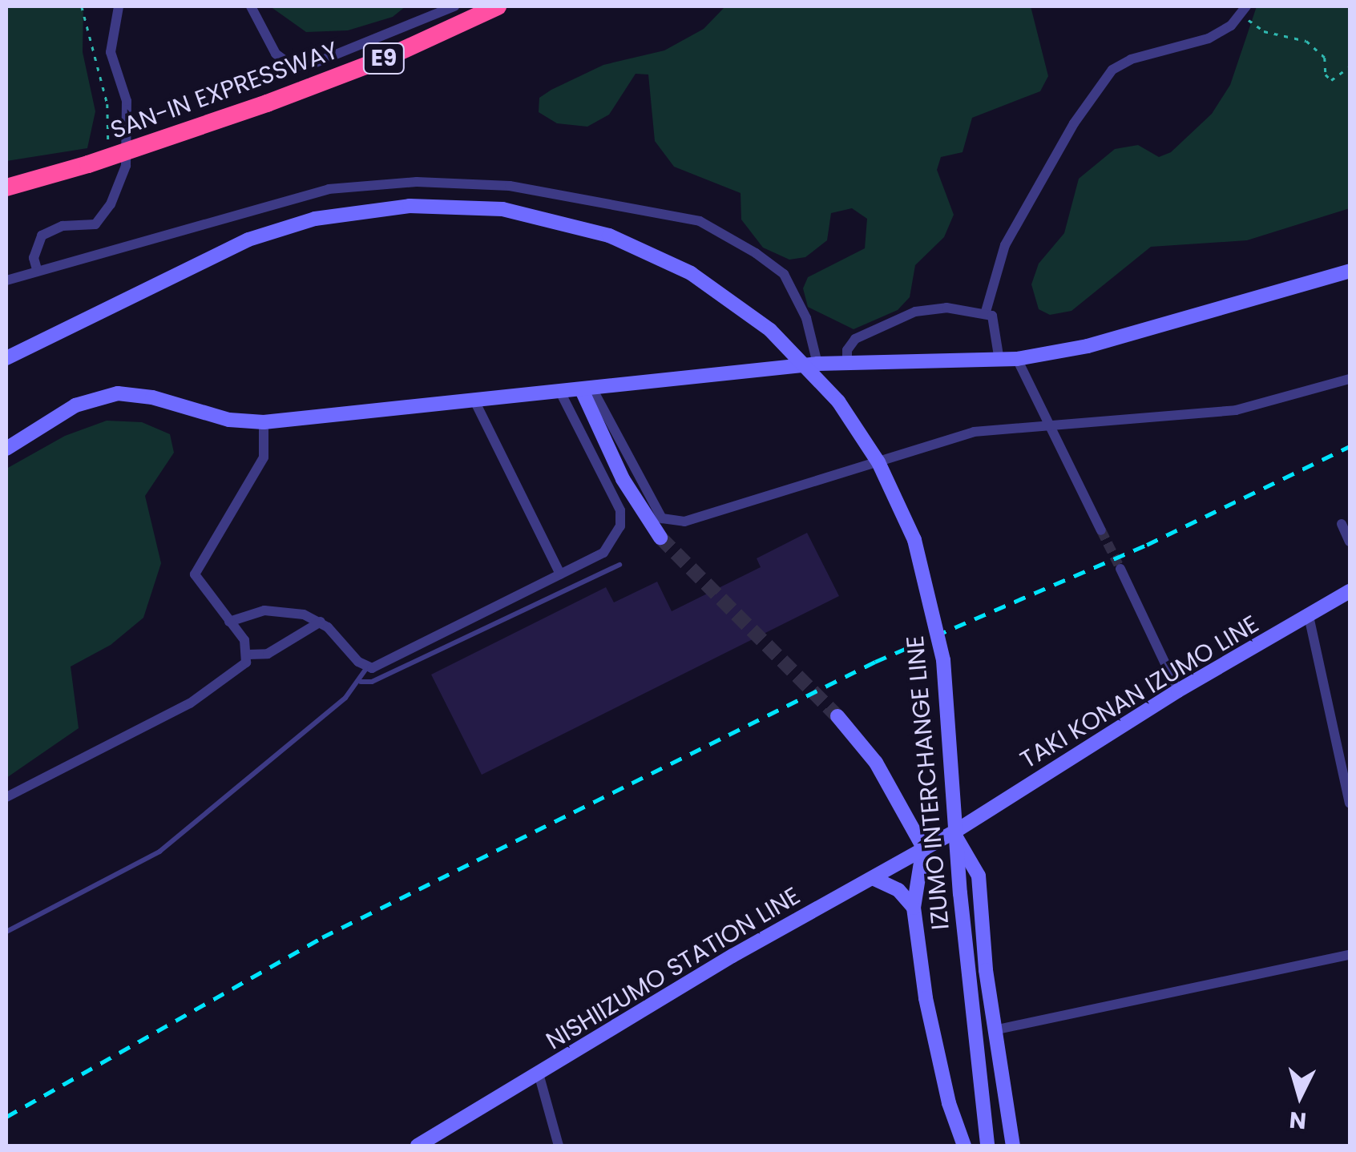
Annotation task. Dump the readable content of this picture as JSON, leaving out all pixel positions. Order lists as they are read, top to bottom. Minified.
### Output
{"streets":{"highway":["E9","SAN-IN EXPRESSWAY"],"main road":["TAKI KONAN IZUMO LINE","IZUMO INTERCHANGE LINE","NISHIIZUMO STATION LINE"]},"crossings":[["TAKI KONAN IZUMO LINE","NISHIIZUMO STATION LINE"]],"north":"bottom"}
